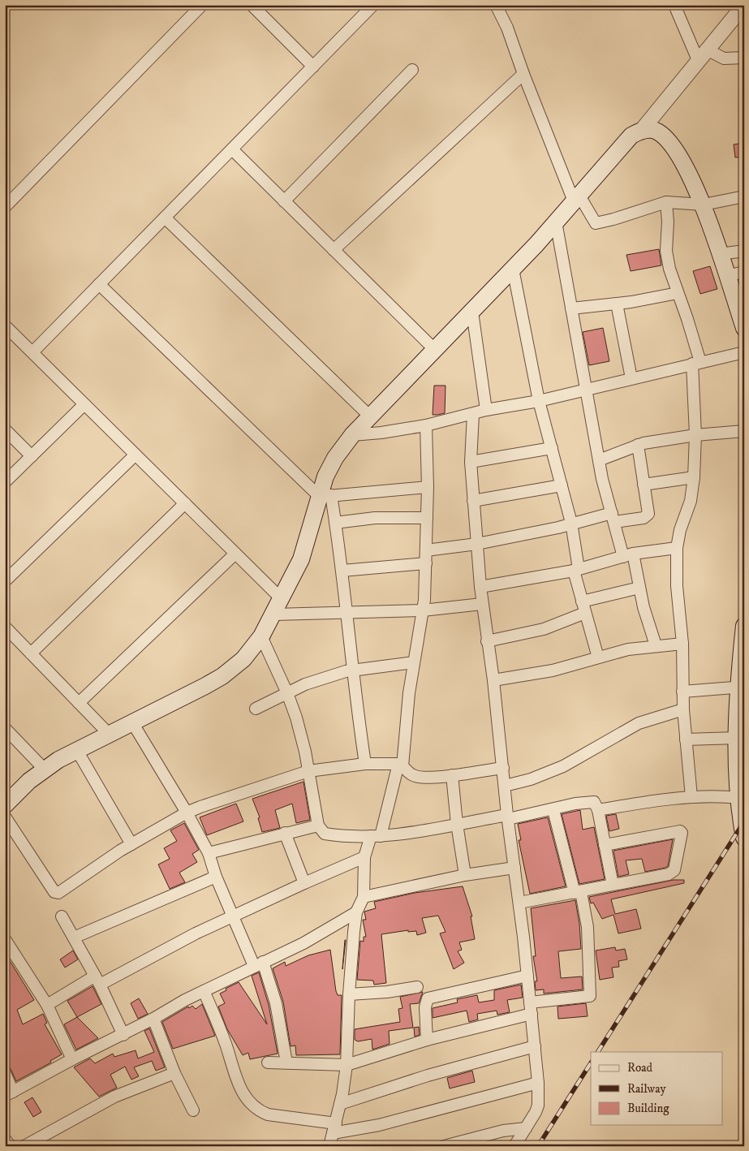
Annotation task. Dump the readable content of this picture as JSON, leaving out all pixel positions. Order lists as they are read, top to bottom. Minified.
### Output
{"legend":["Road","Railway","Building"]}
